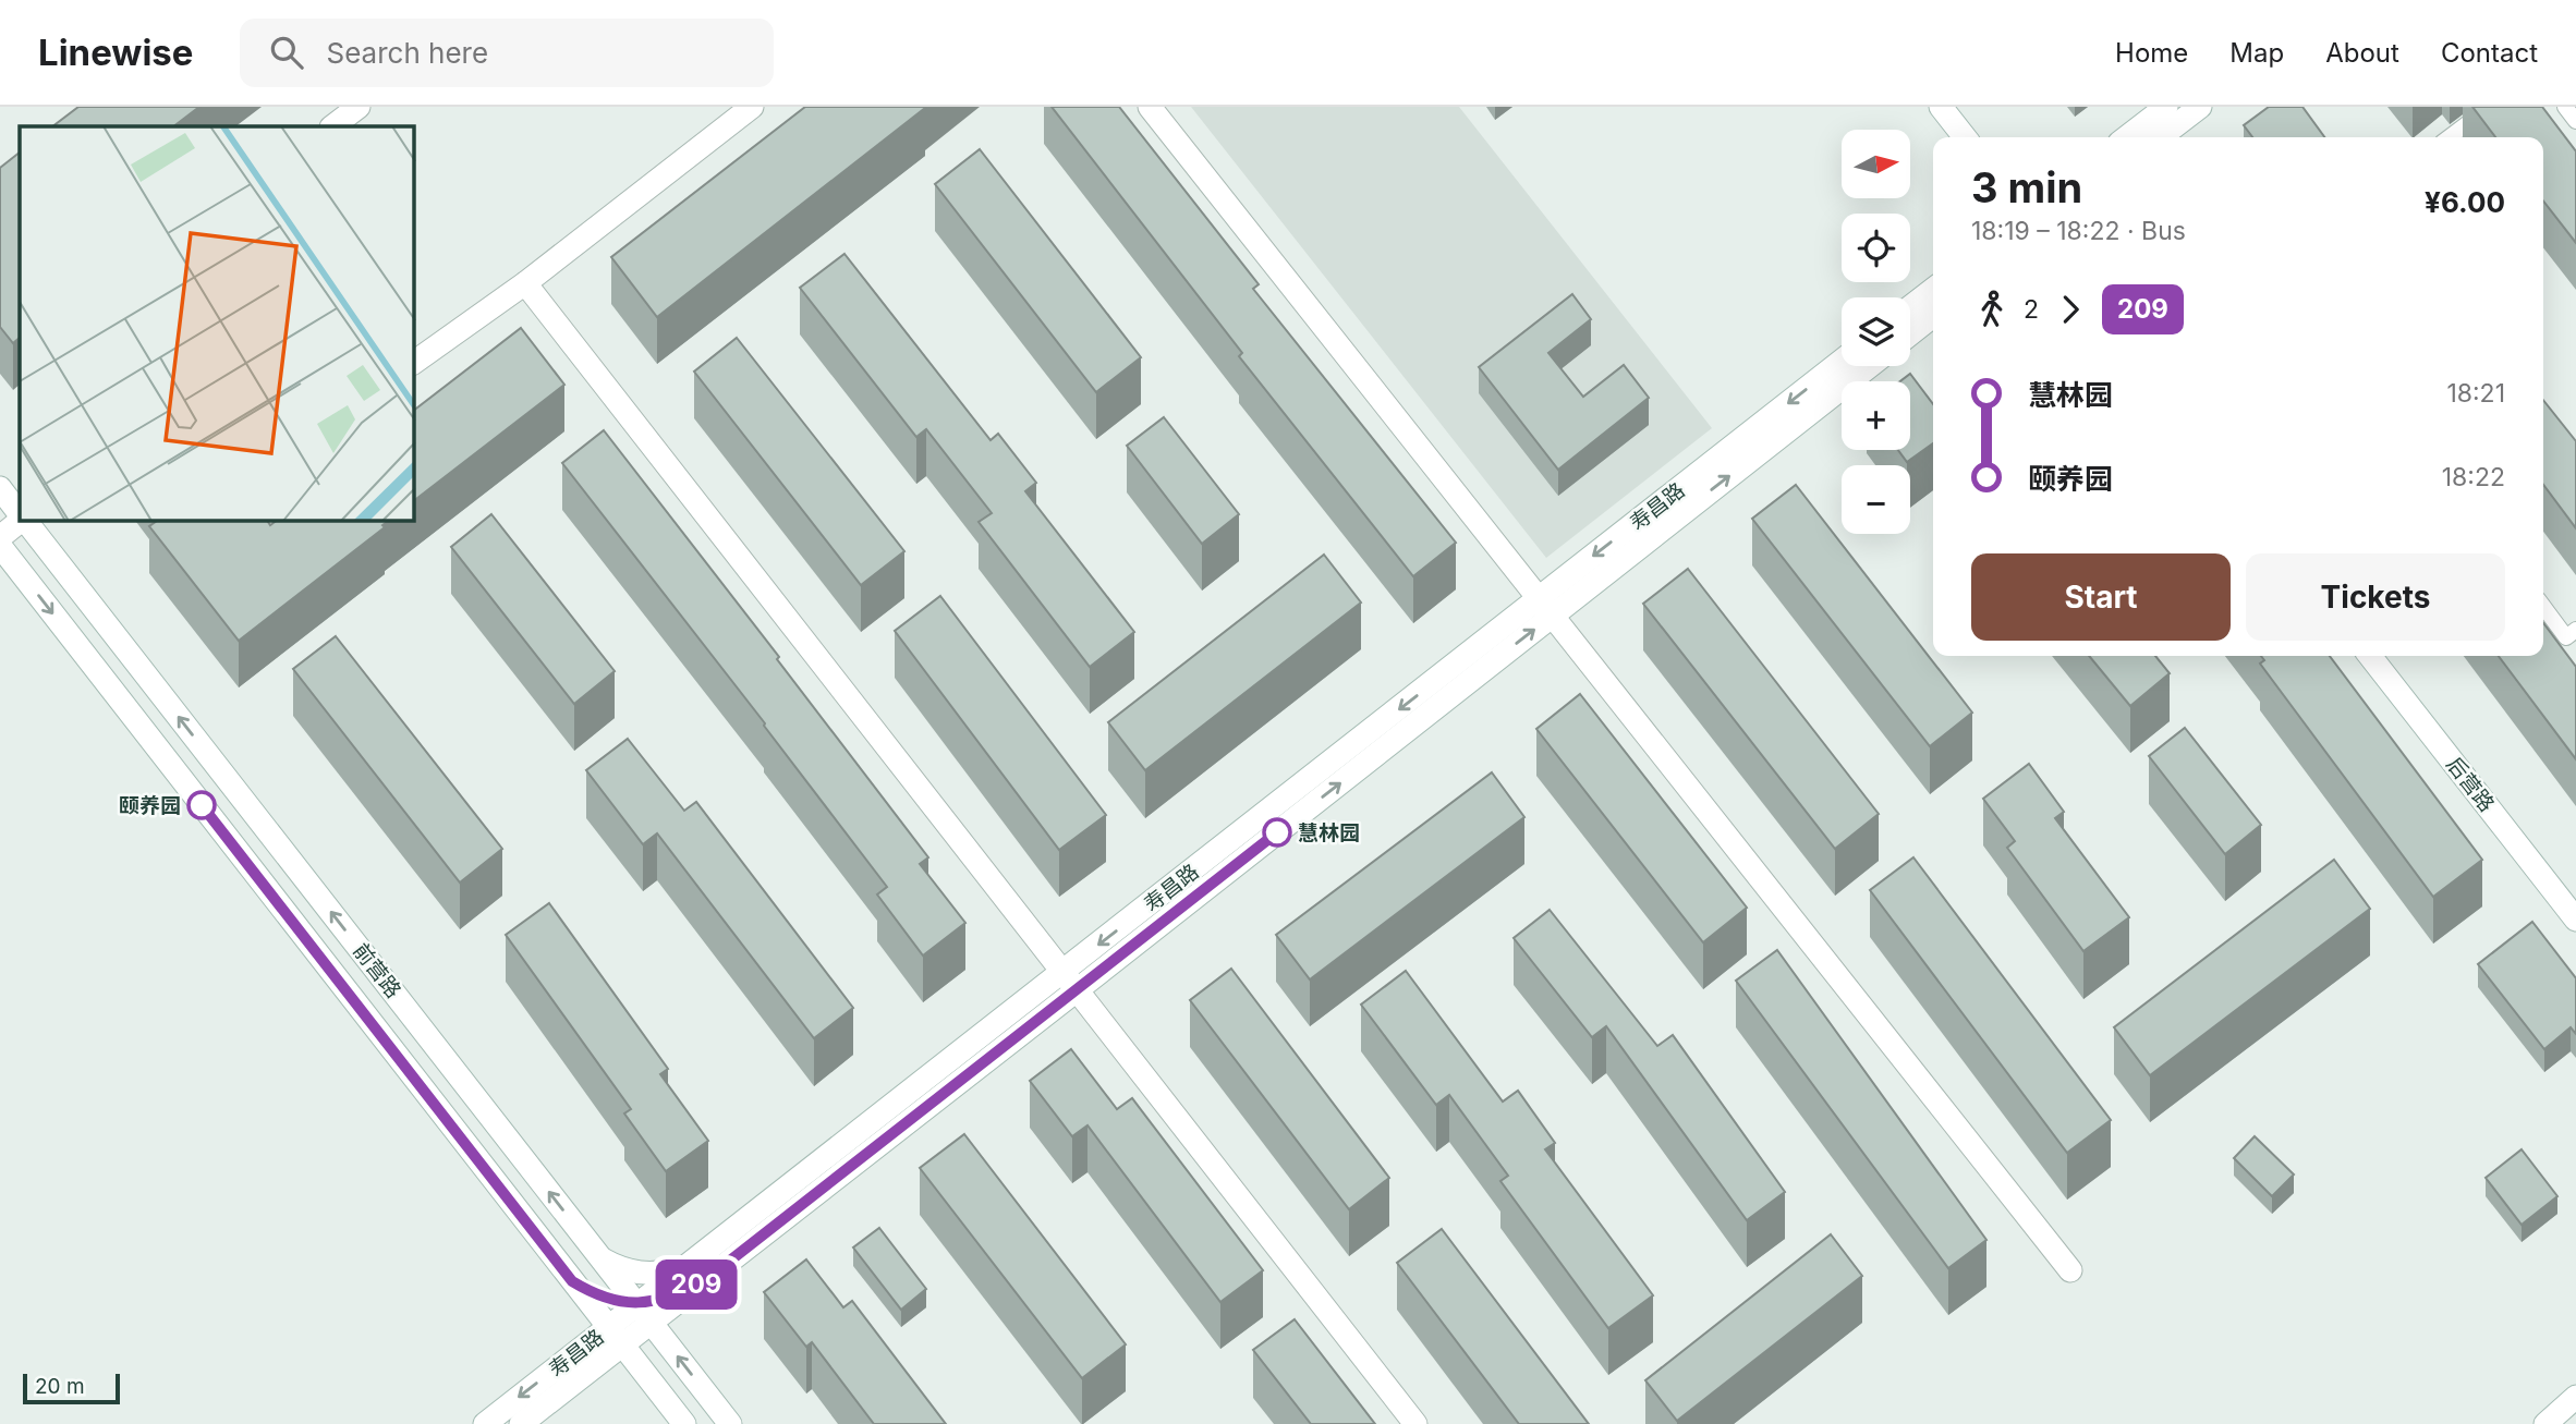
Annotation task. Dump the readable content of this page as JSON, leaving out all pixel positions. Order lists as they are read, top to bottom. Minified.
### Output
{"streets":{"street":["寿昌路","后营路","前营路"]},"crossings":[["寿昌路","前营路"]],"places":["颐养园","慧林园"],"lines":["bus line 209"],"scale_bar":"20 m","north":"right","page":{"header":"Linewise","search":"Search here","nav":["Home","Map","About","Contact"],"on_map":"209","map_buttons":["+","−"],"heading":["3 min","18:19 – 18:22 · Bus","¥6.00"],"legs":["2","209"],"list":[{"name":"慧林园","value":"18:21"},{"name":"颐养园","value":"18:22"}],"buttons":["Start","Tickets"],"scale":"20 m"}}
